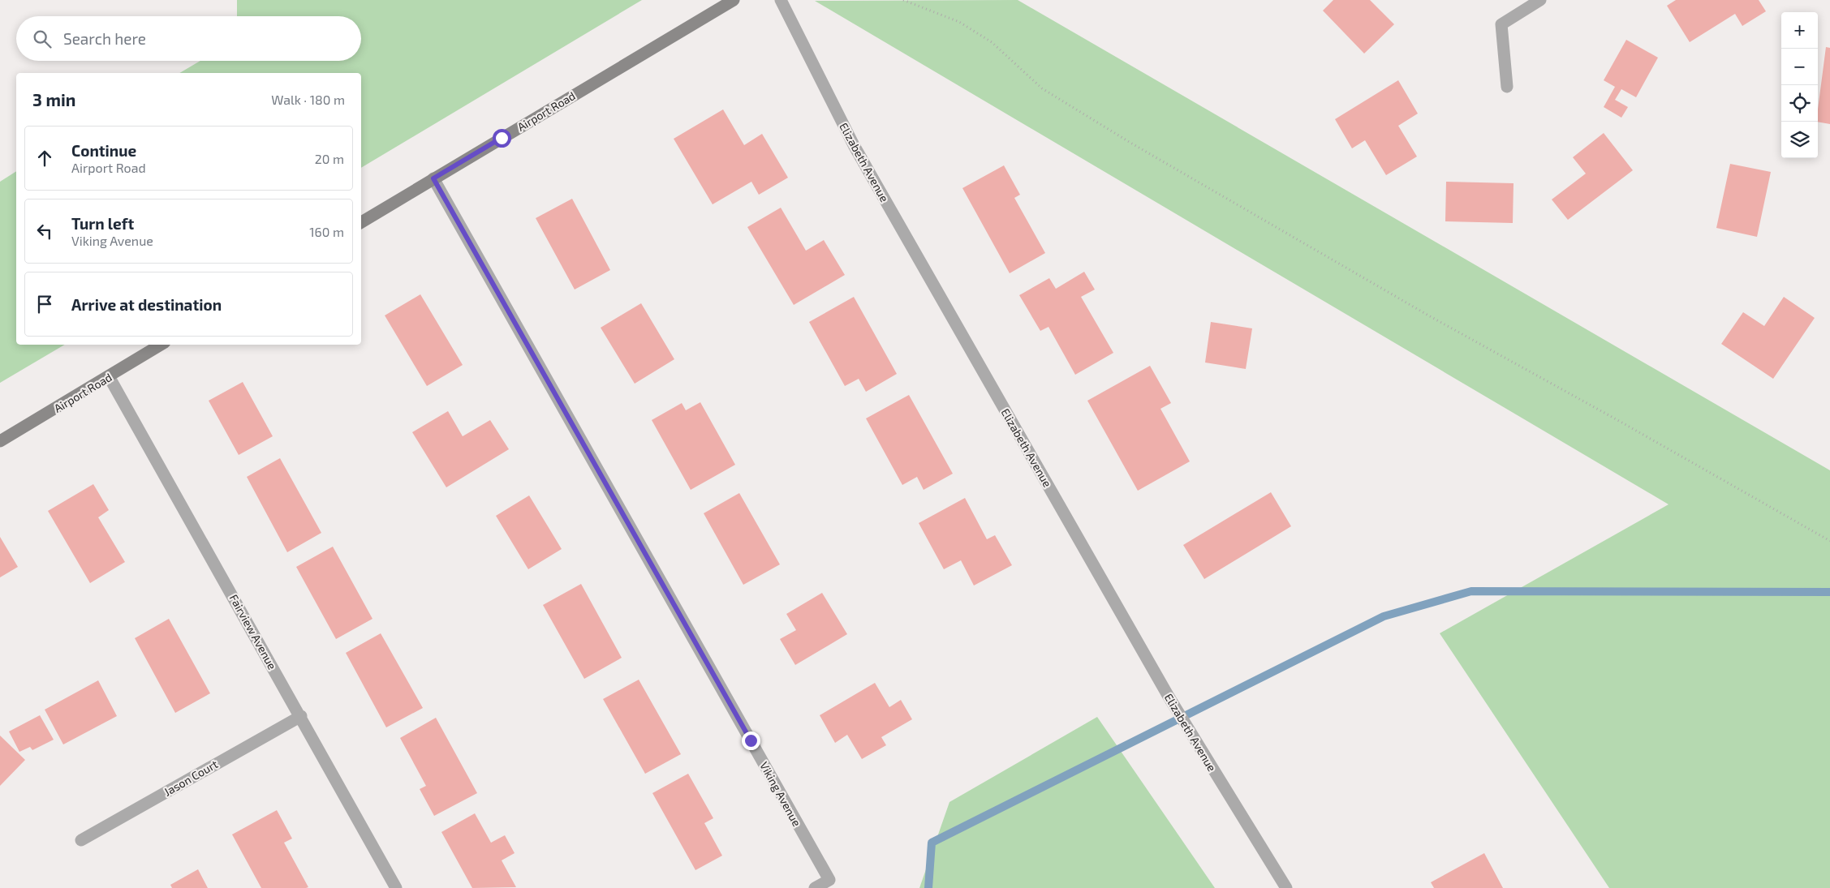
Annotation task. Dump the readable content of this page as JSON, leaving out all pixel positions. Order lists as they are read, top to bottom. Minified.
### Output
{"streets":{"main road":["Airport Road"],"street":["Elizabeth Avenue","Fairview Avenue","Jason Court","Viking Avenue"]},"crossings":[["Airport Road","Fairview Avenue"],["Airport Road","Viking Avenue"],["Fairview Avenue","Jason Court"]],"page":{"map_buttons":["+","−"],"search":"Search here","heading":["3 min","Walk · 180 m"],"list":[["Continue","Airport Road","20 m"],["Turn left","Viking Avenue","160 m"],"Arrive at destination"]}}
